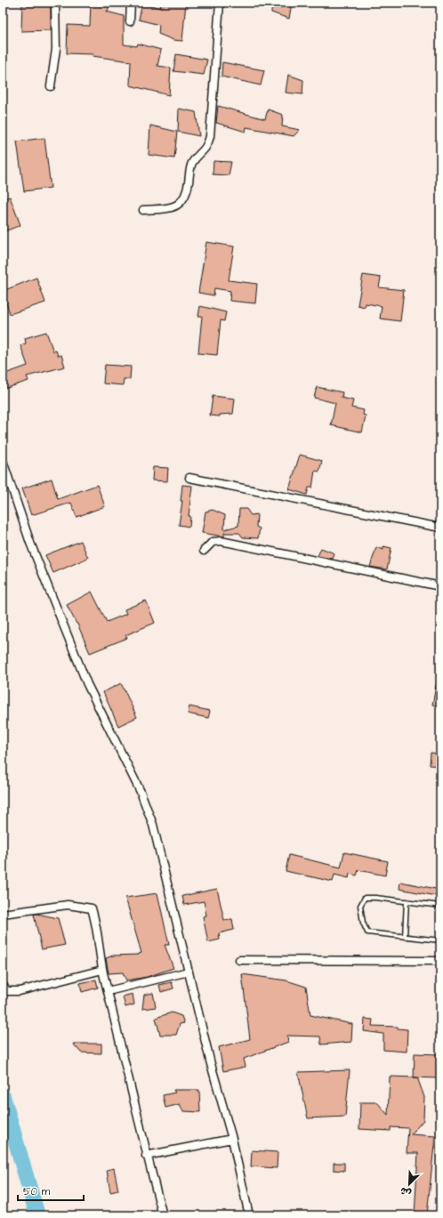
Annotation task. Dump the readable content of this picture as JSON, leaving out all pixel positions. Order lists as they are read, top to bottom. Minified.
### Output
{"scale_bar":"50 m","north":"bottom left"}
